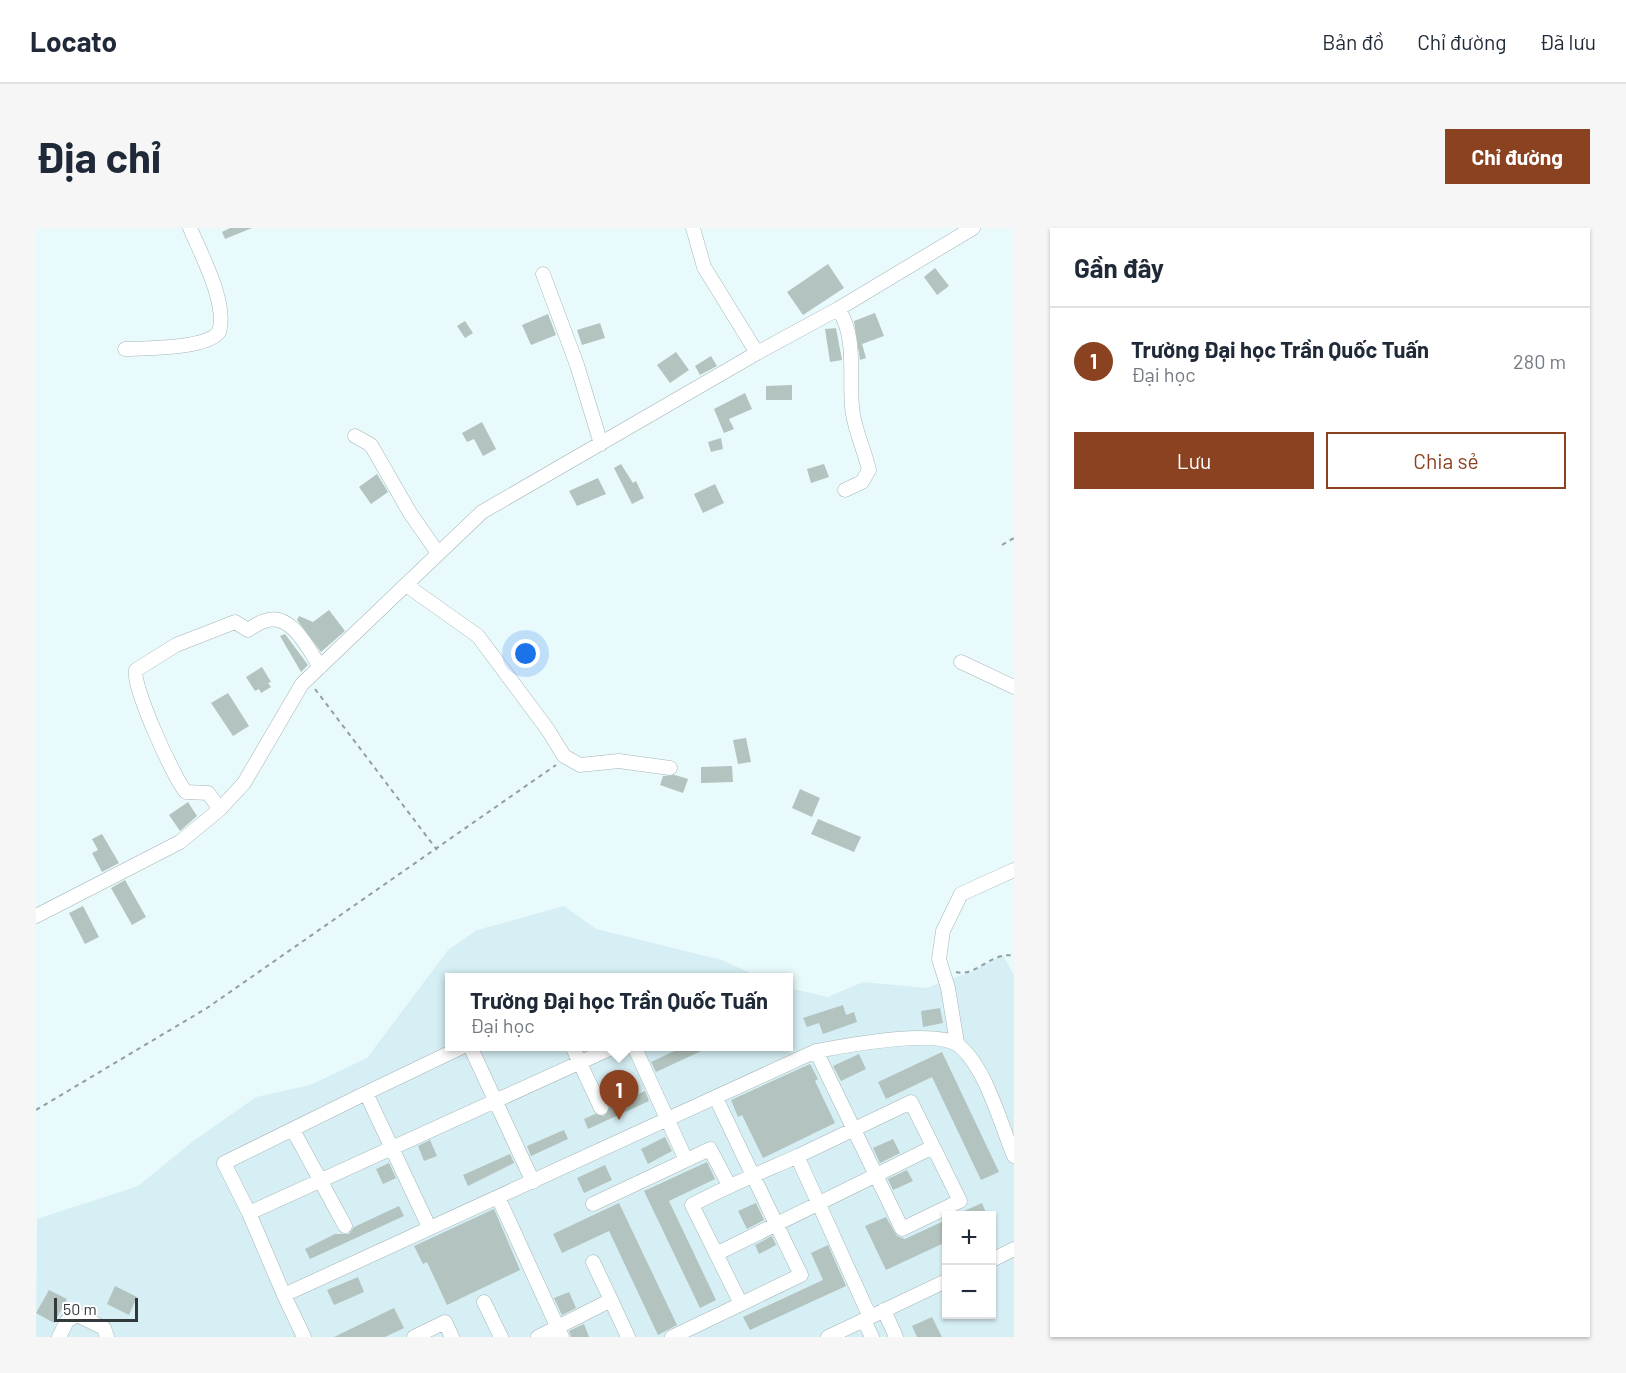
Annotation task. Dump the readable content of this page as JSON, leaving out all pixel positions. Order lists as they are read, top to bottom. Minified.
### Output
{"scale_bar":"50 m","page":{"header":"Locato","nav":["Bản đồ","Chỉ đường","Đã lưu"],"buttons":["Chỉ đường",["Lưu","Chia sẻ"]],"title":"Địa chỉ","heading":"Gần đây","list":[{"mark":"1","name":"Trường Đại học Trần Quốc Tuấn","note":"Đại học","value":"280 m"}],"popup":["Trường Đại học Trần Quốc Tuấn","Đại học"],"pins":"1","map_buttons":["+","−"],"scale":"50 m"}}
